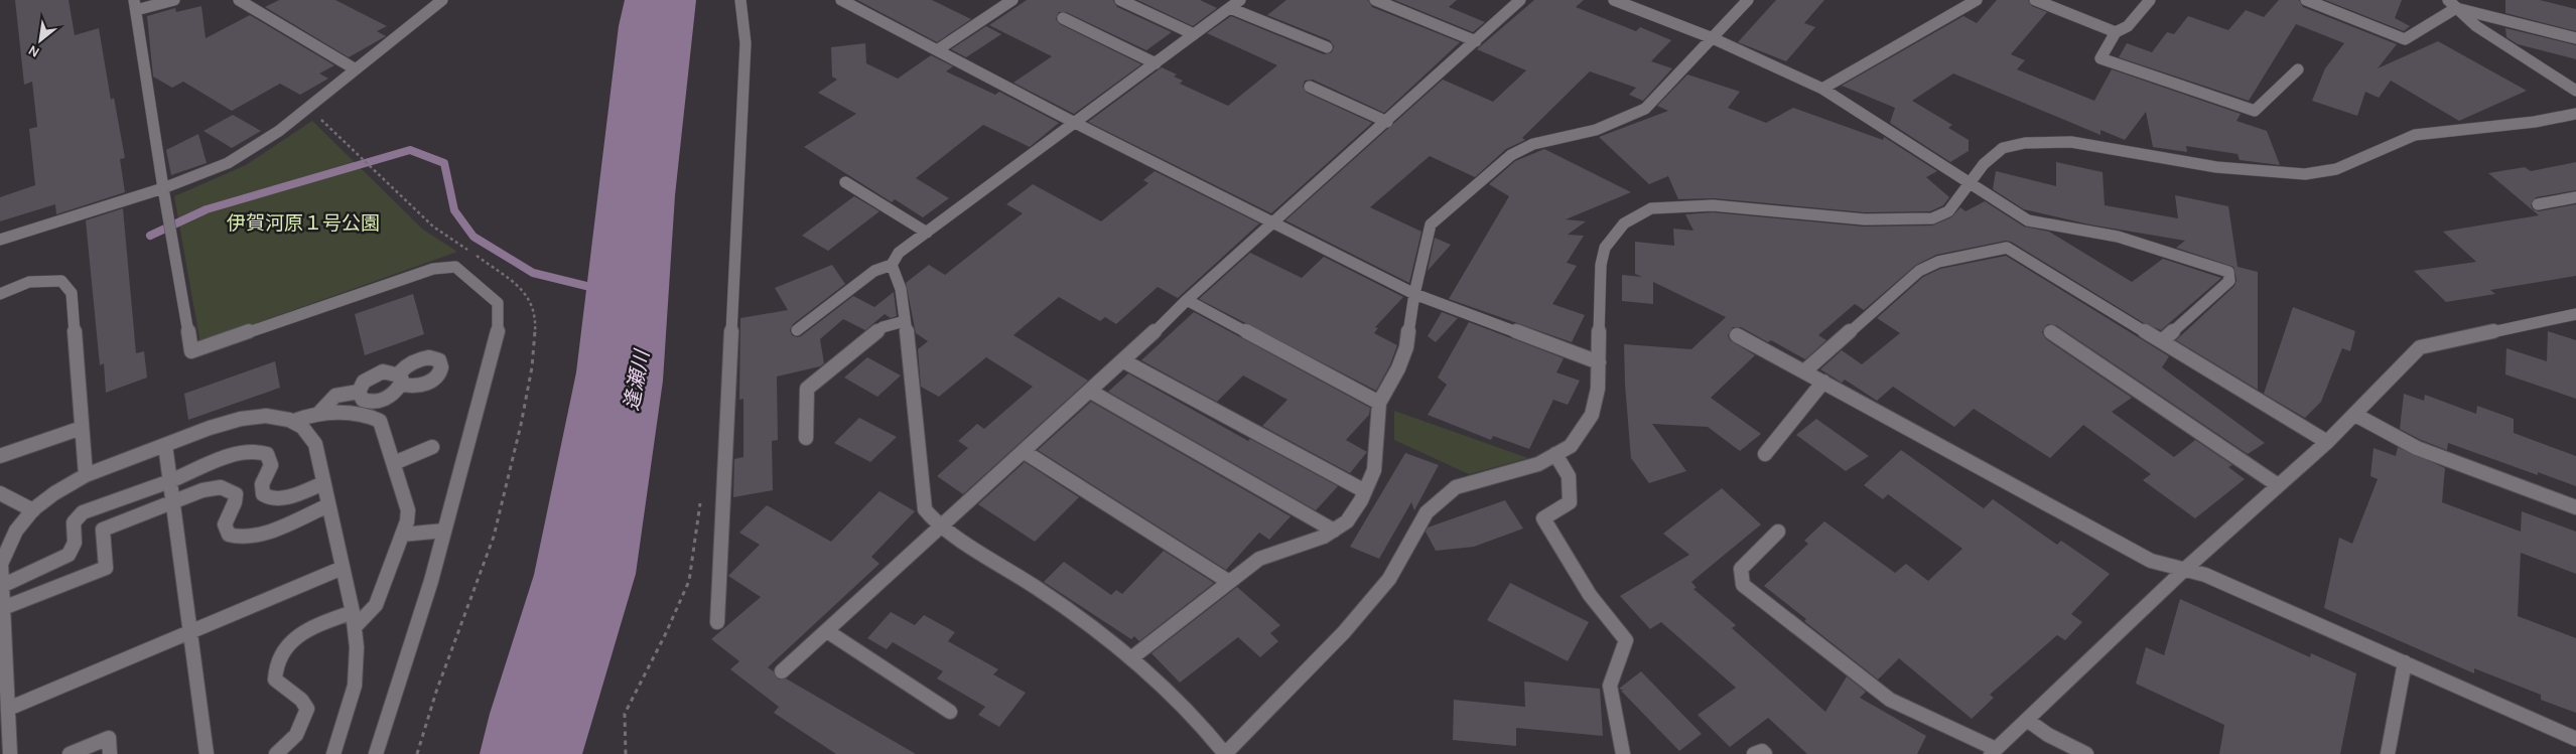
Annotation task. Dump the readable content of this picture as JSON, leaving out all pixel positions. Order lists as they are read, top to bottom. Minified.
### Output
{"water":["逢瀬川"],"parks":["伊賀河原１号公園"],"north":"bottom left"}
